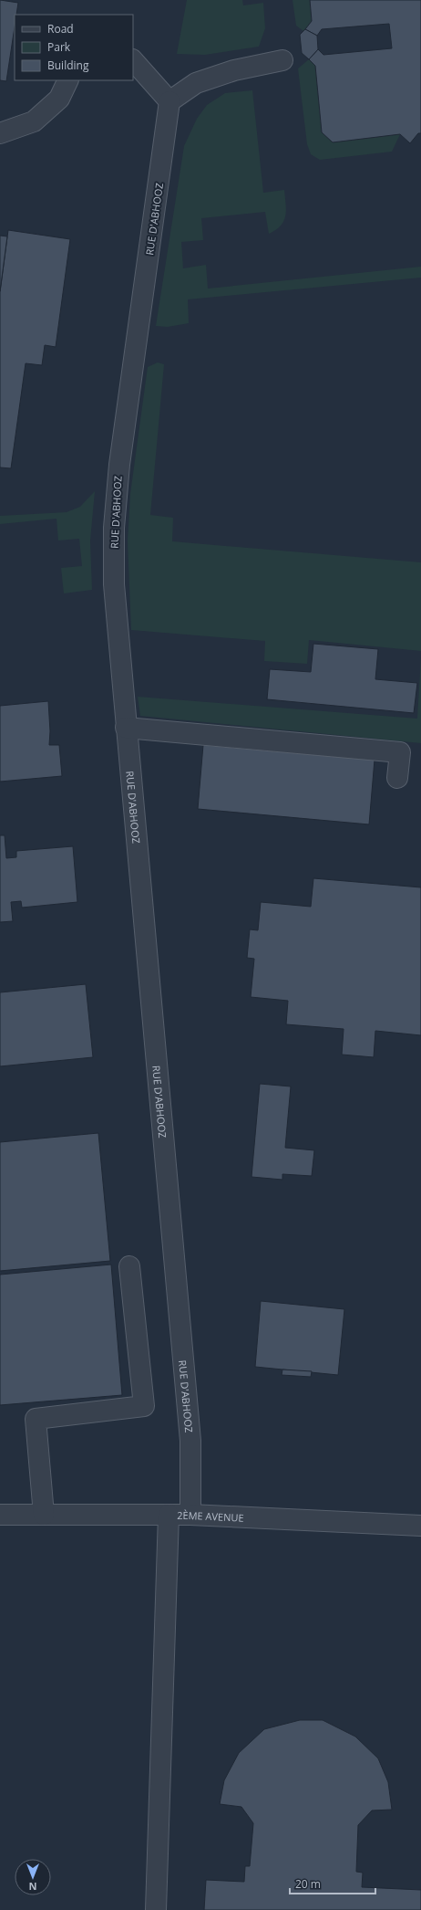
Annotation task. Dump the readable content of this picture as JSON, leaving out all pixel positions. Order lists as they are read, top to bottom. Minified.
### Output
{"streets":{"street":["RUE D'ABHOOZ","2ÈME AVENUE"]},"crossings":[["RUE D'ABHOOZ","2ÈME AVENUE"]],"legend":["Road","Park","Building"],"scale_bar":"20 m","north":"bottom"}
